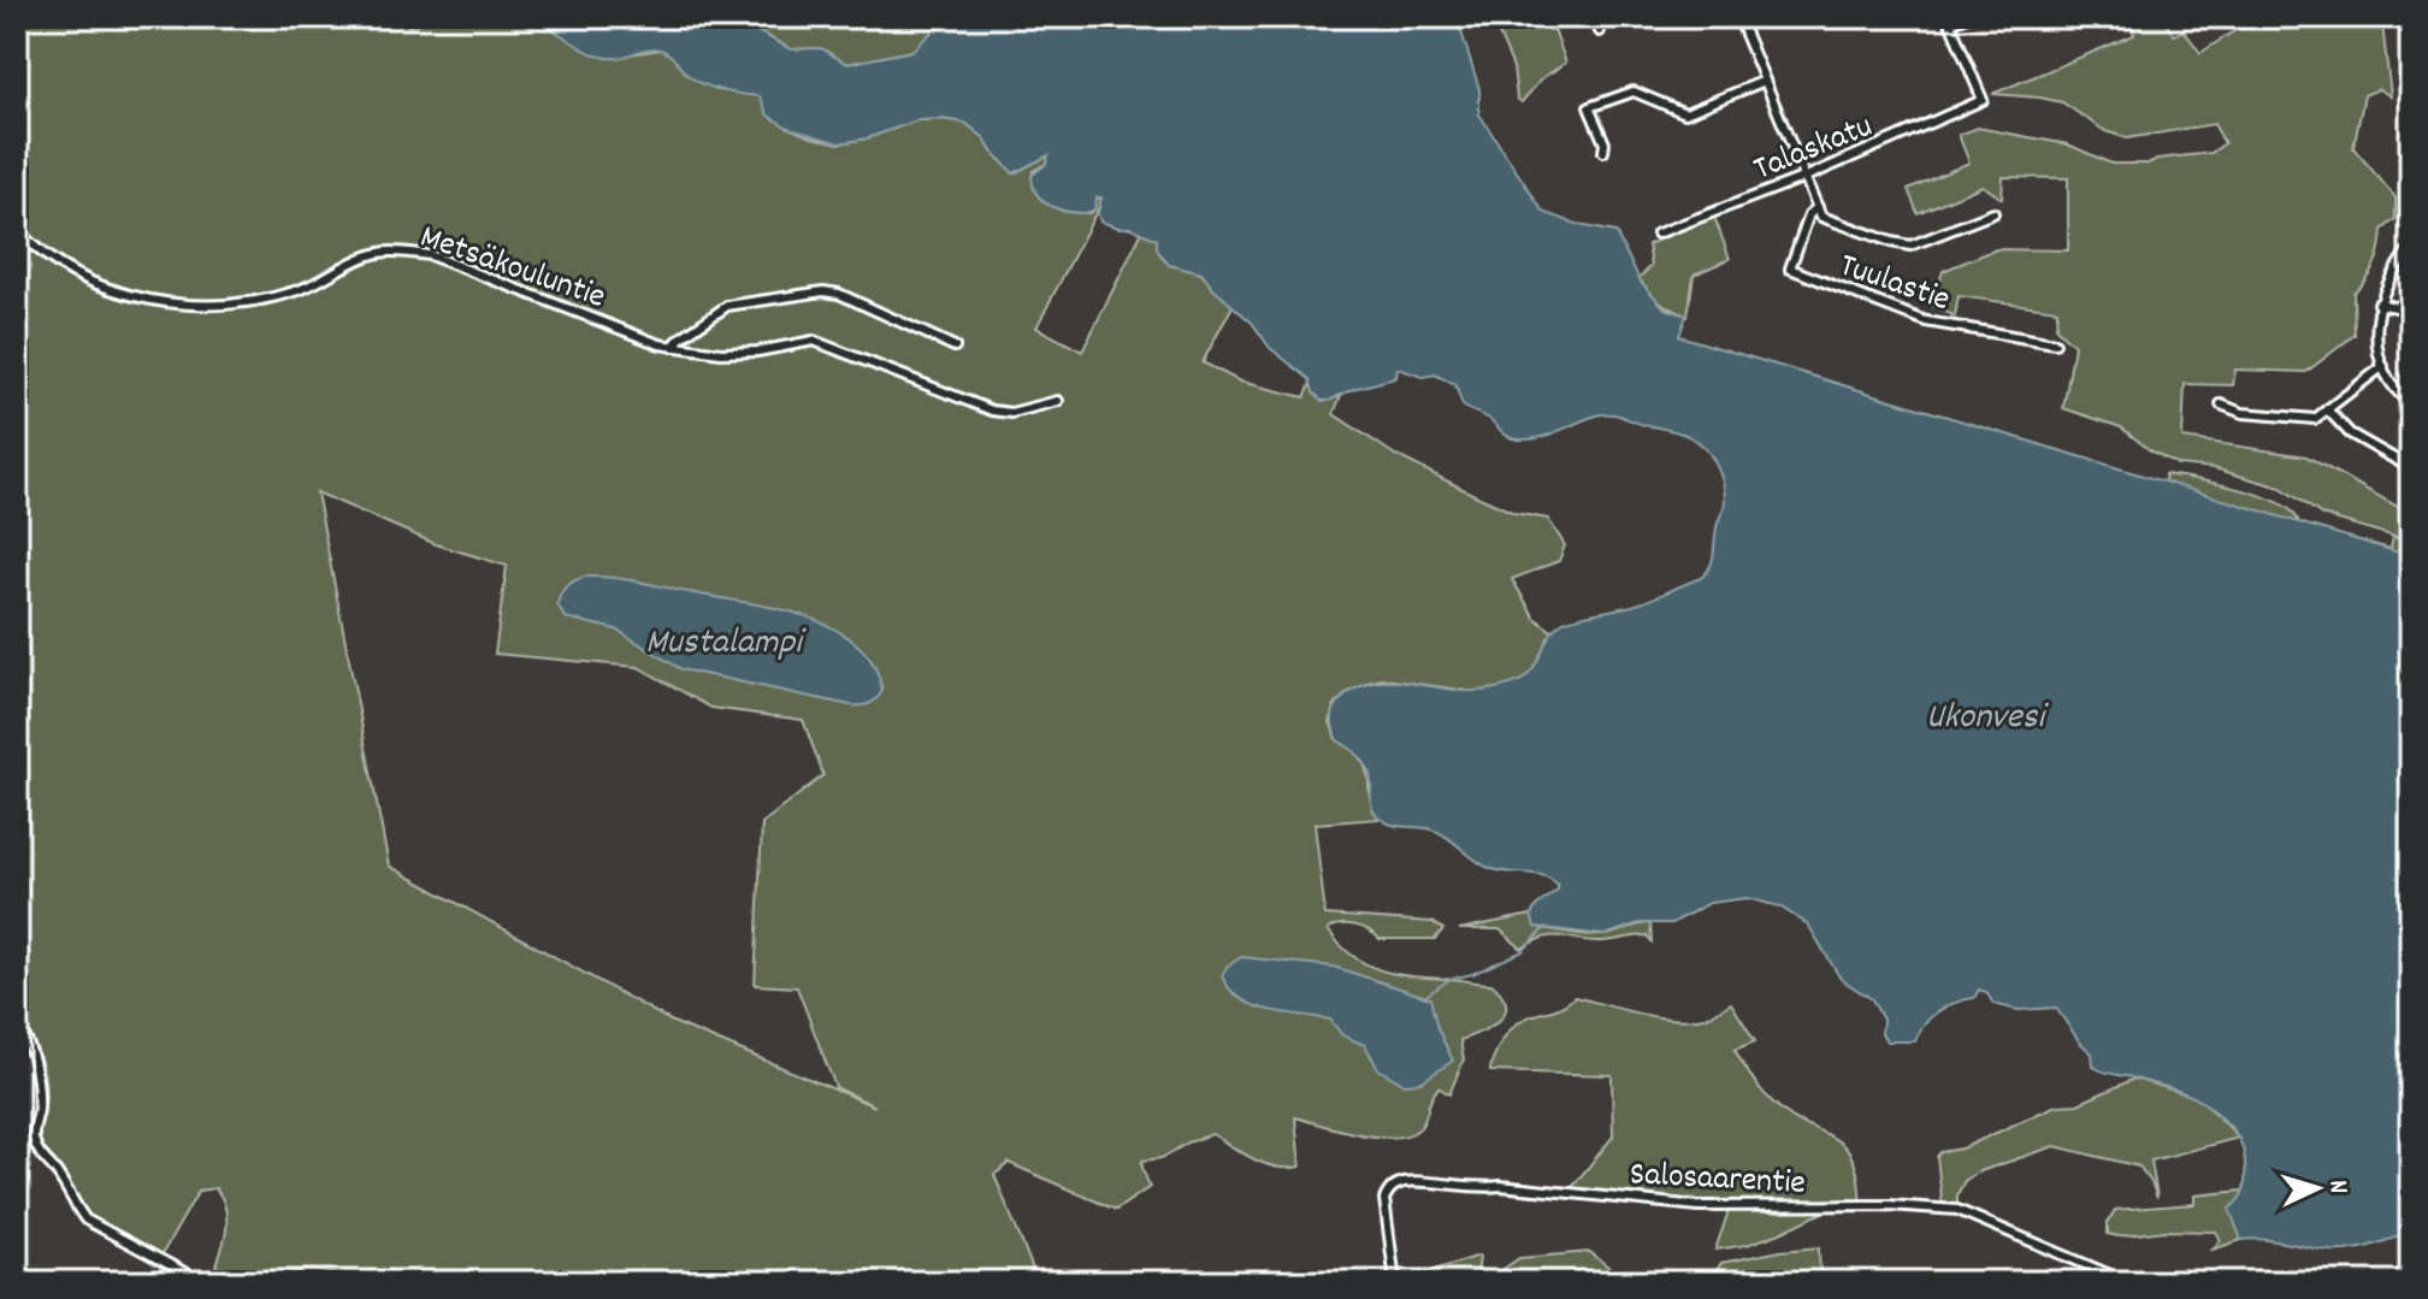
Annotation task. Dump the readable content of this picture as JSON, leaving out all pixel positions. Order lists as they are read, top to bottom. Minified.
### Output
{"streets":{"street":["Talaskatu","Metsäkouluntie","Tuulastie","Salosaarentie"]},"water":["Mustalampi","Ukonvesi"],"north":"right"}
